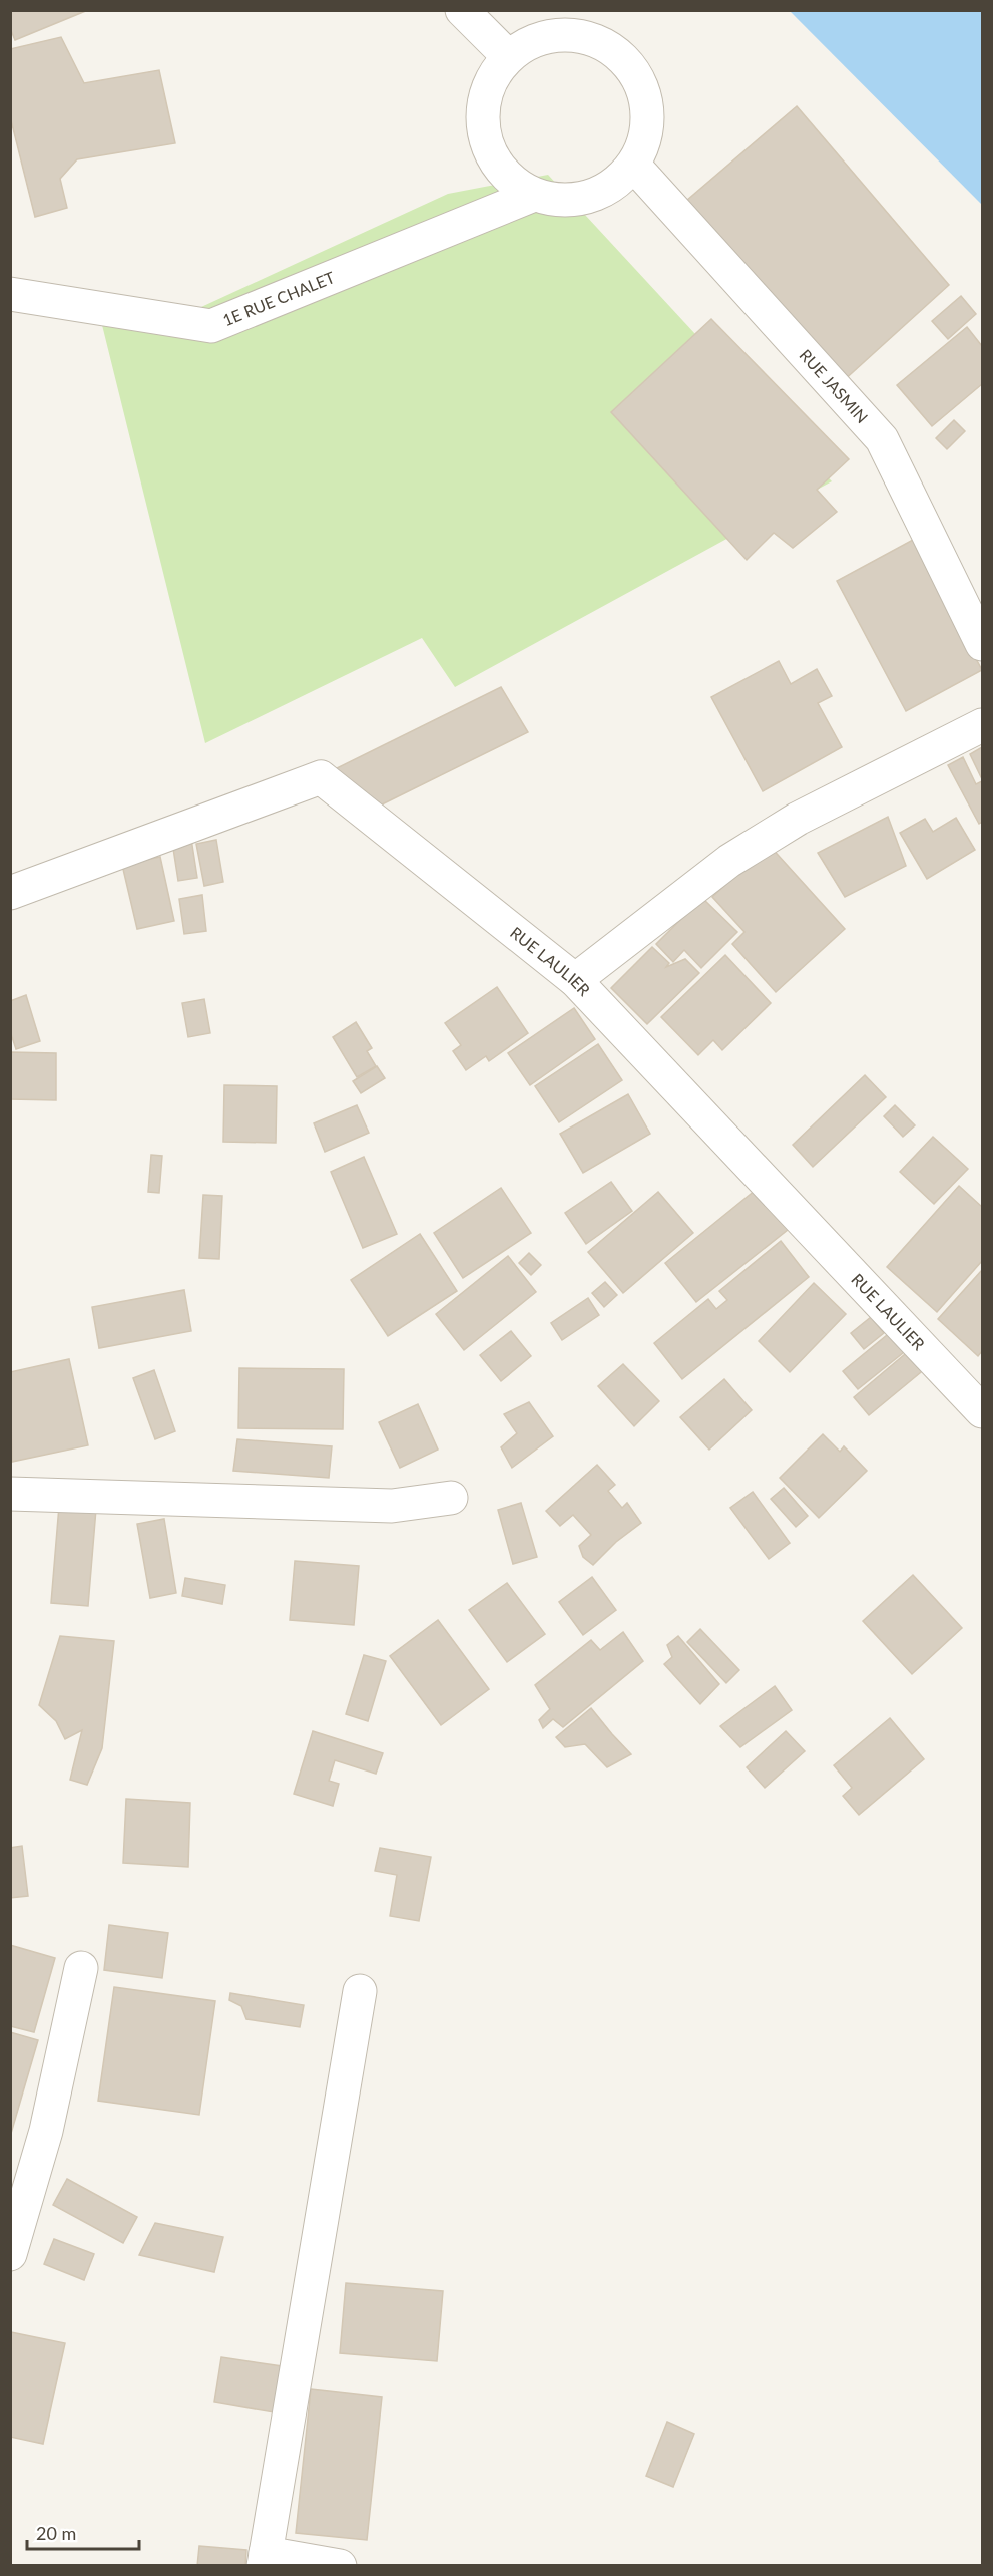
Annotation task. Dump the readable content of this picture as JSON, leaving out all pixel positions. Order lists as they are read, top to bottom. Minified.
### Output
{"streets":{"street":["1E RUE CHALET","RUE JASMIN","RUE LAULIER"]},"crossings":[["1E RUE CHALET","RUE JASMIN"]],"scale_bar":"20 m"}
